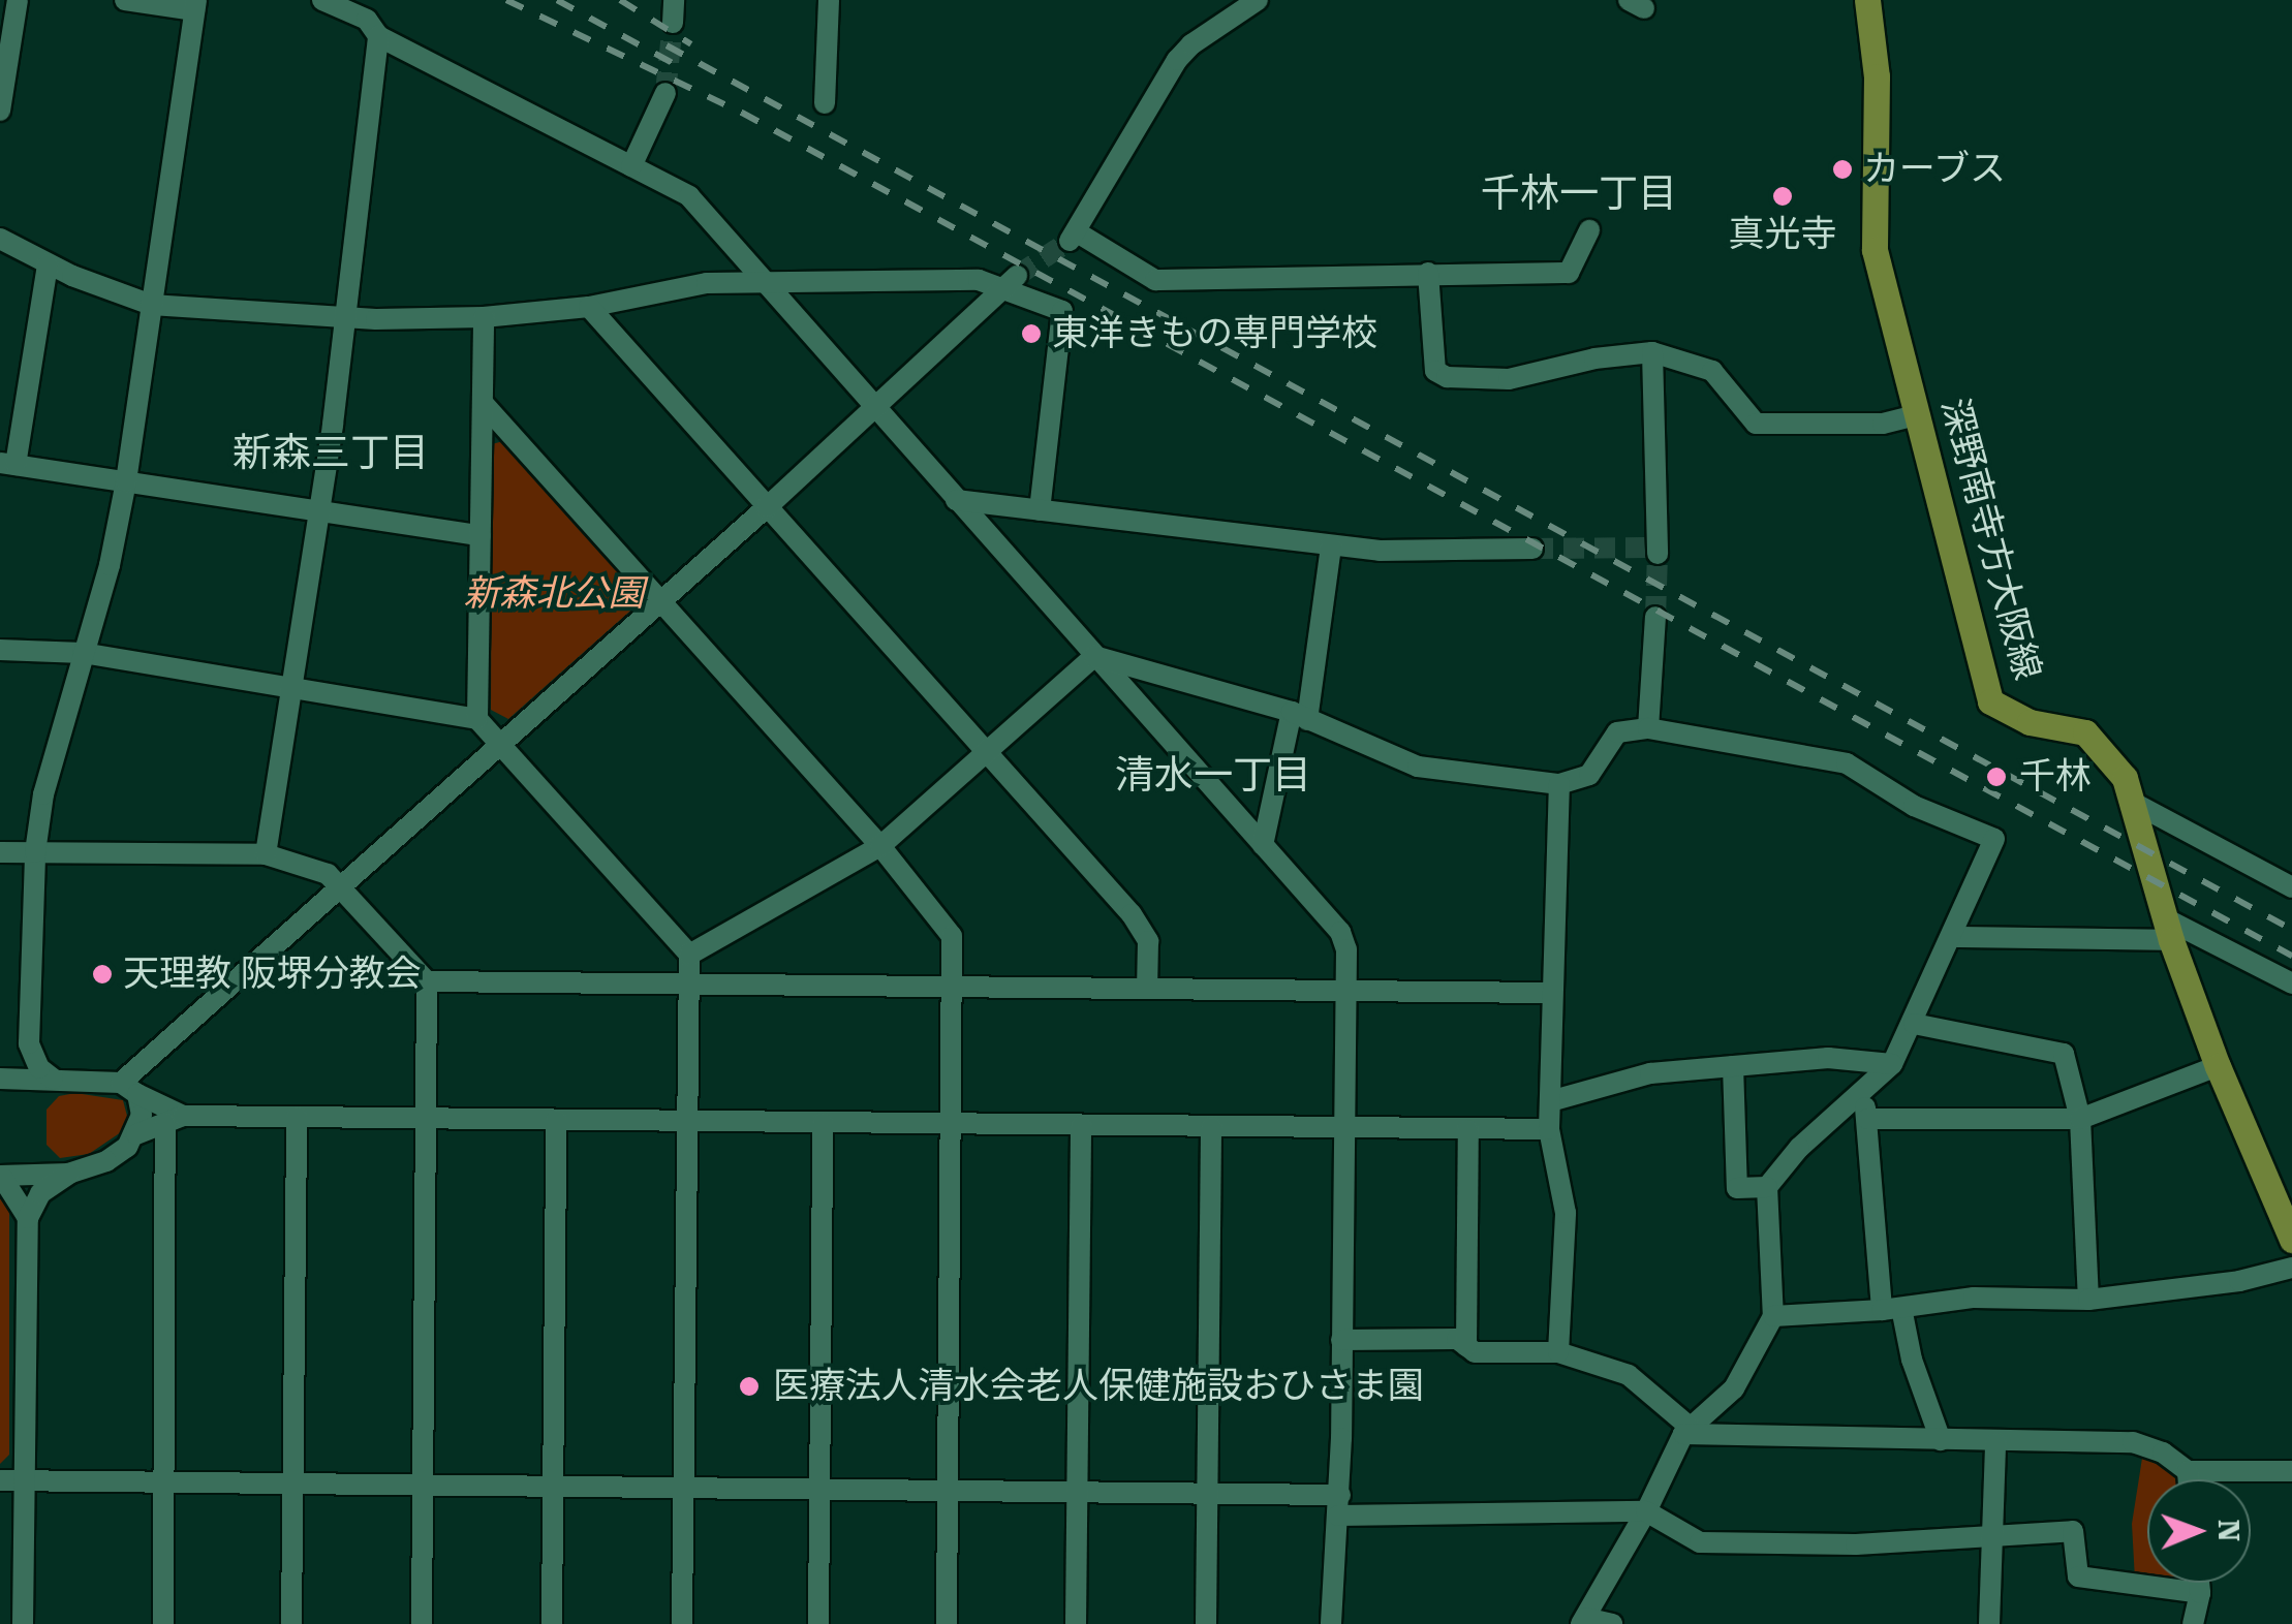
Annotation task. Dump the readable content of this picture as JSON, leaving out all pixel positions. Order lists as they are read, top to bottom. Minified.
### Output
{"streets":{"main road":["深野南寺方大阪線"]},"districts":["千林一丁目","新森三丁目","清水一丁目"],"parks":["新森北公園"],"places":["カーブス","真光寺","東洋きもの専門学校","千林","天理教 阪堺分教会","医療法人清水会老人保健施設おひさま園"],"north":"right"}
